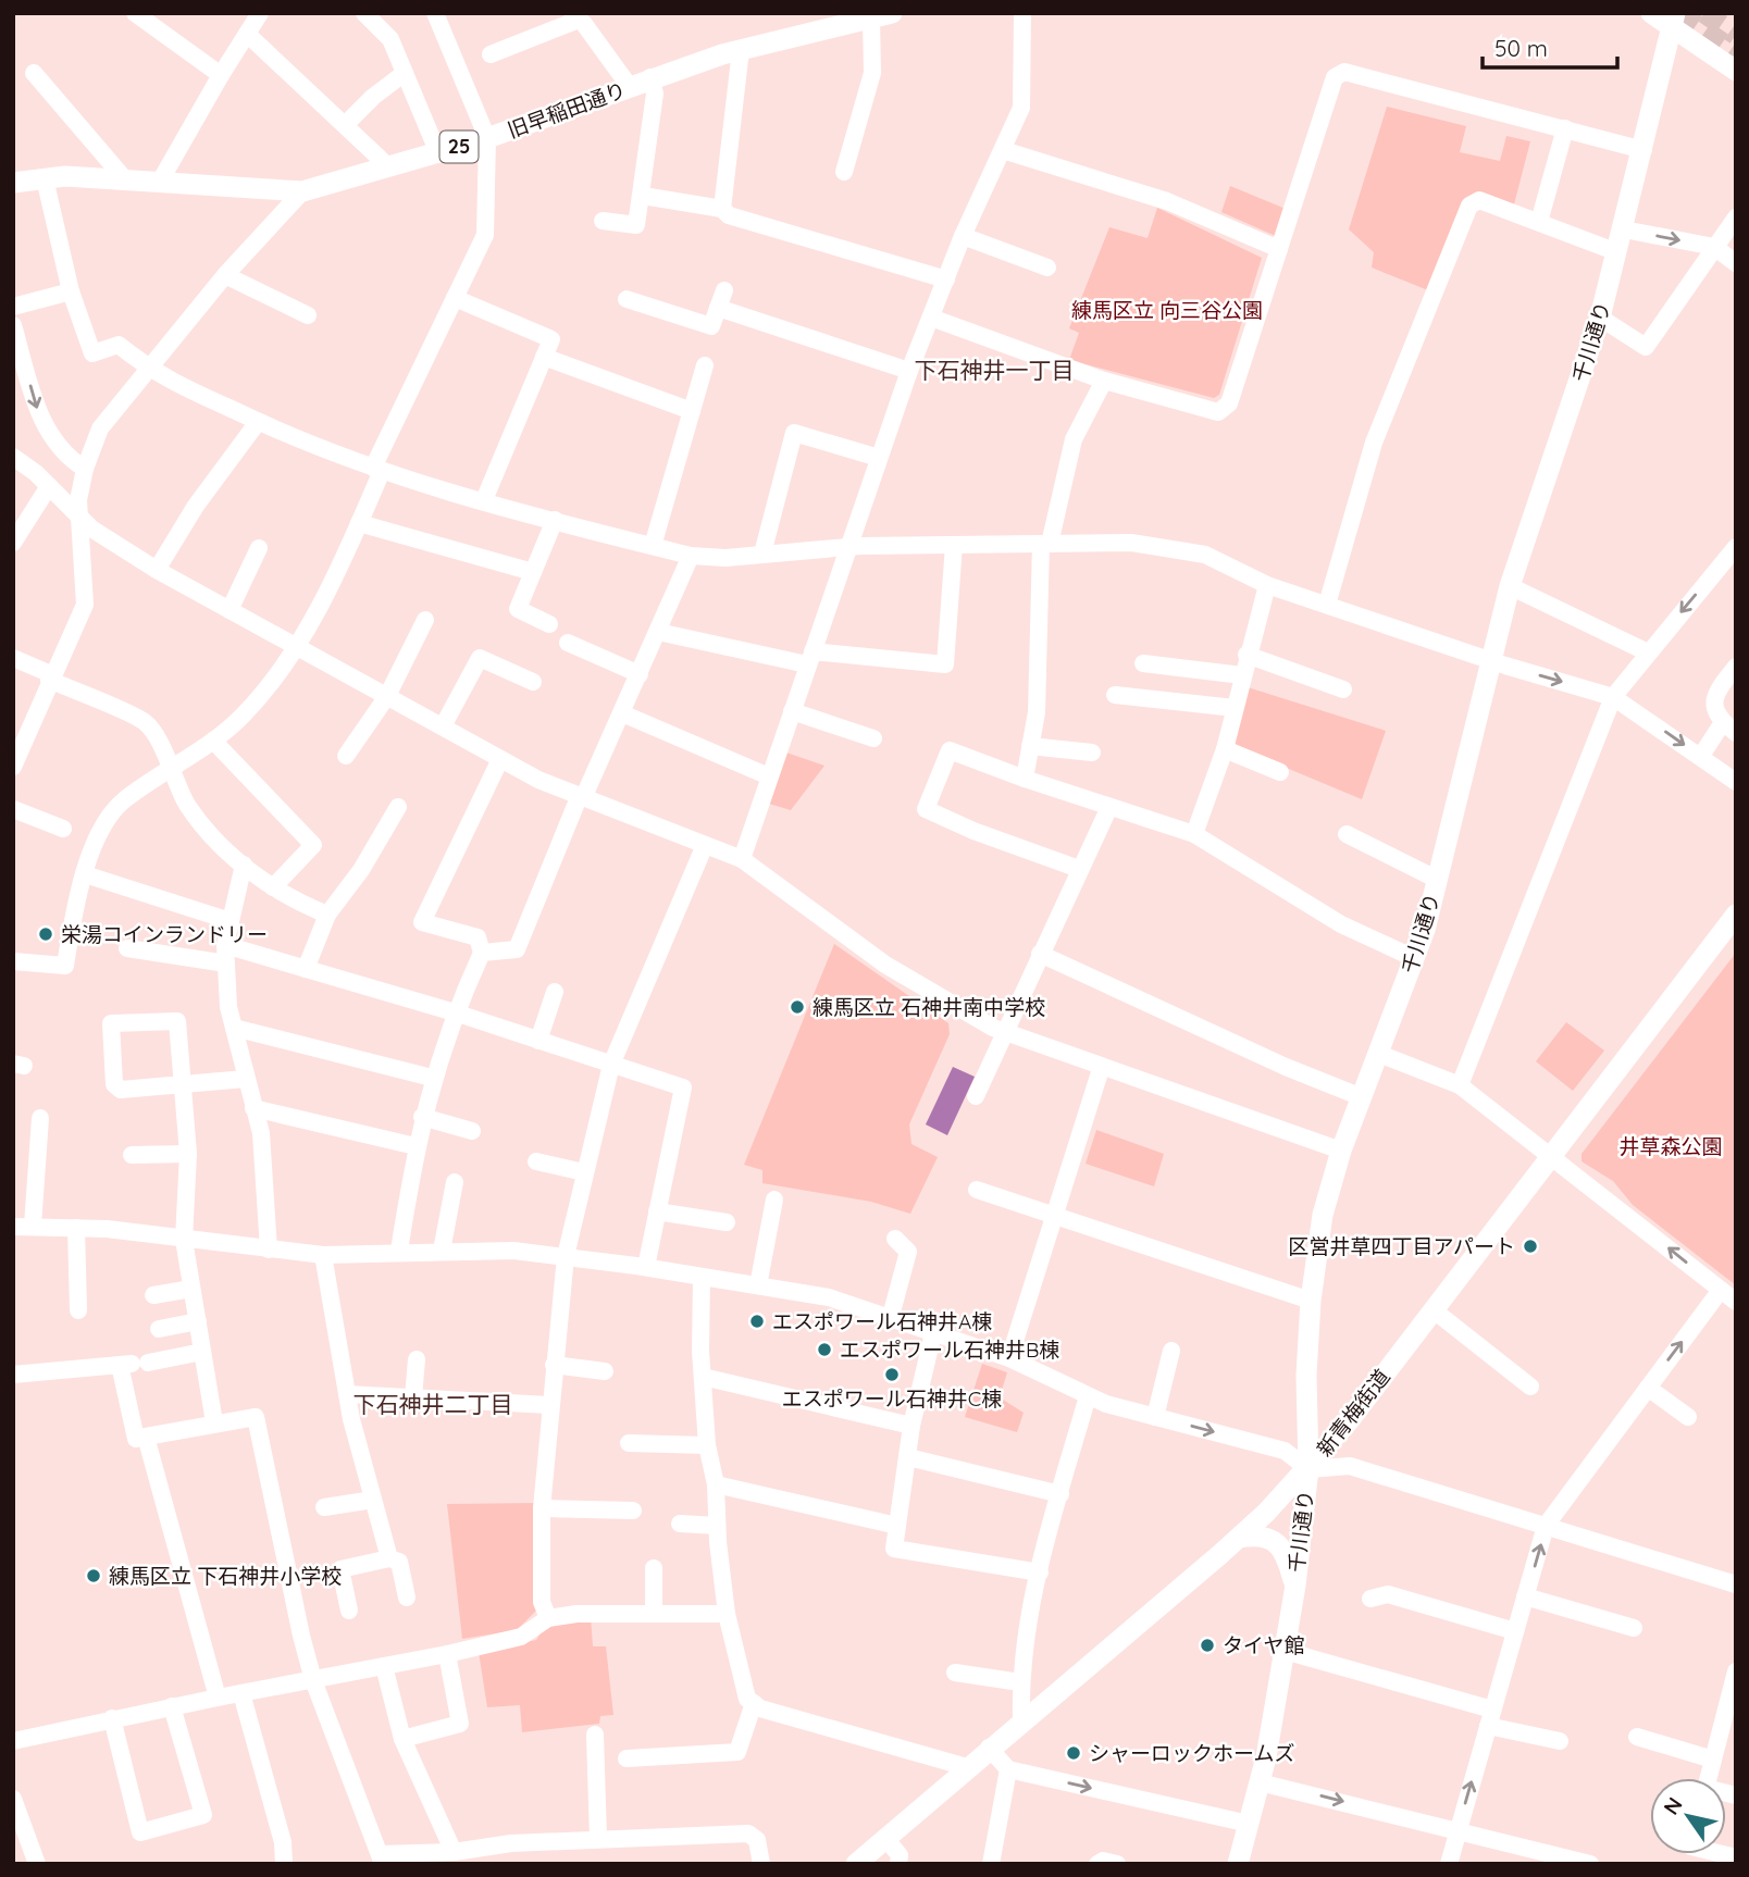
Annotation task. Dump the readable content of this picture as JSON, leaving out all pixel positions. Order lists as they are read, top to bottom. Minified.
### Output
{"streets":{"main road":["旧早稲田通り","25","千川通り","新青梅街道"]},"crossings":[["千川通り","新青梅街道"]],"districts":["下石神井一丁目","下石神井二丁目"],"parks":["練馬区立 向三谷公園","井草森公園"],"places":["栄湯コインランドリー","練馬区立 石神井南中学校","区営井草四丁目アパート","エスポワール石神井A棟","エスポワール石神井B棟","エスポワール石神井C棟","練馬区立 下石神井小学校","タイヤ館","シャーロックホームズ"],"scale_bar":"50 m","north":"top left"}
